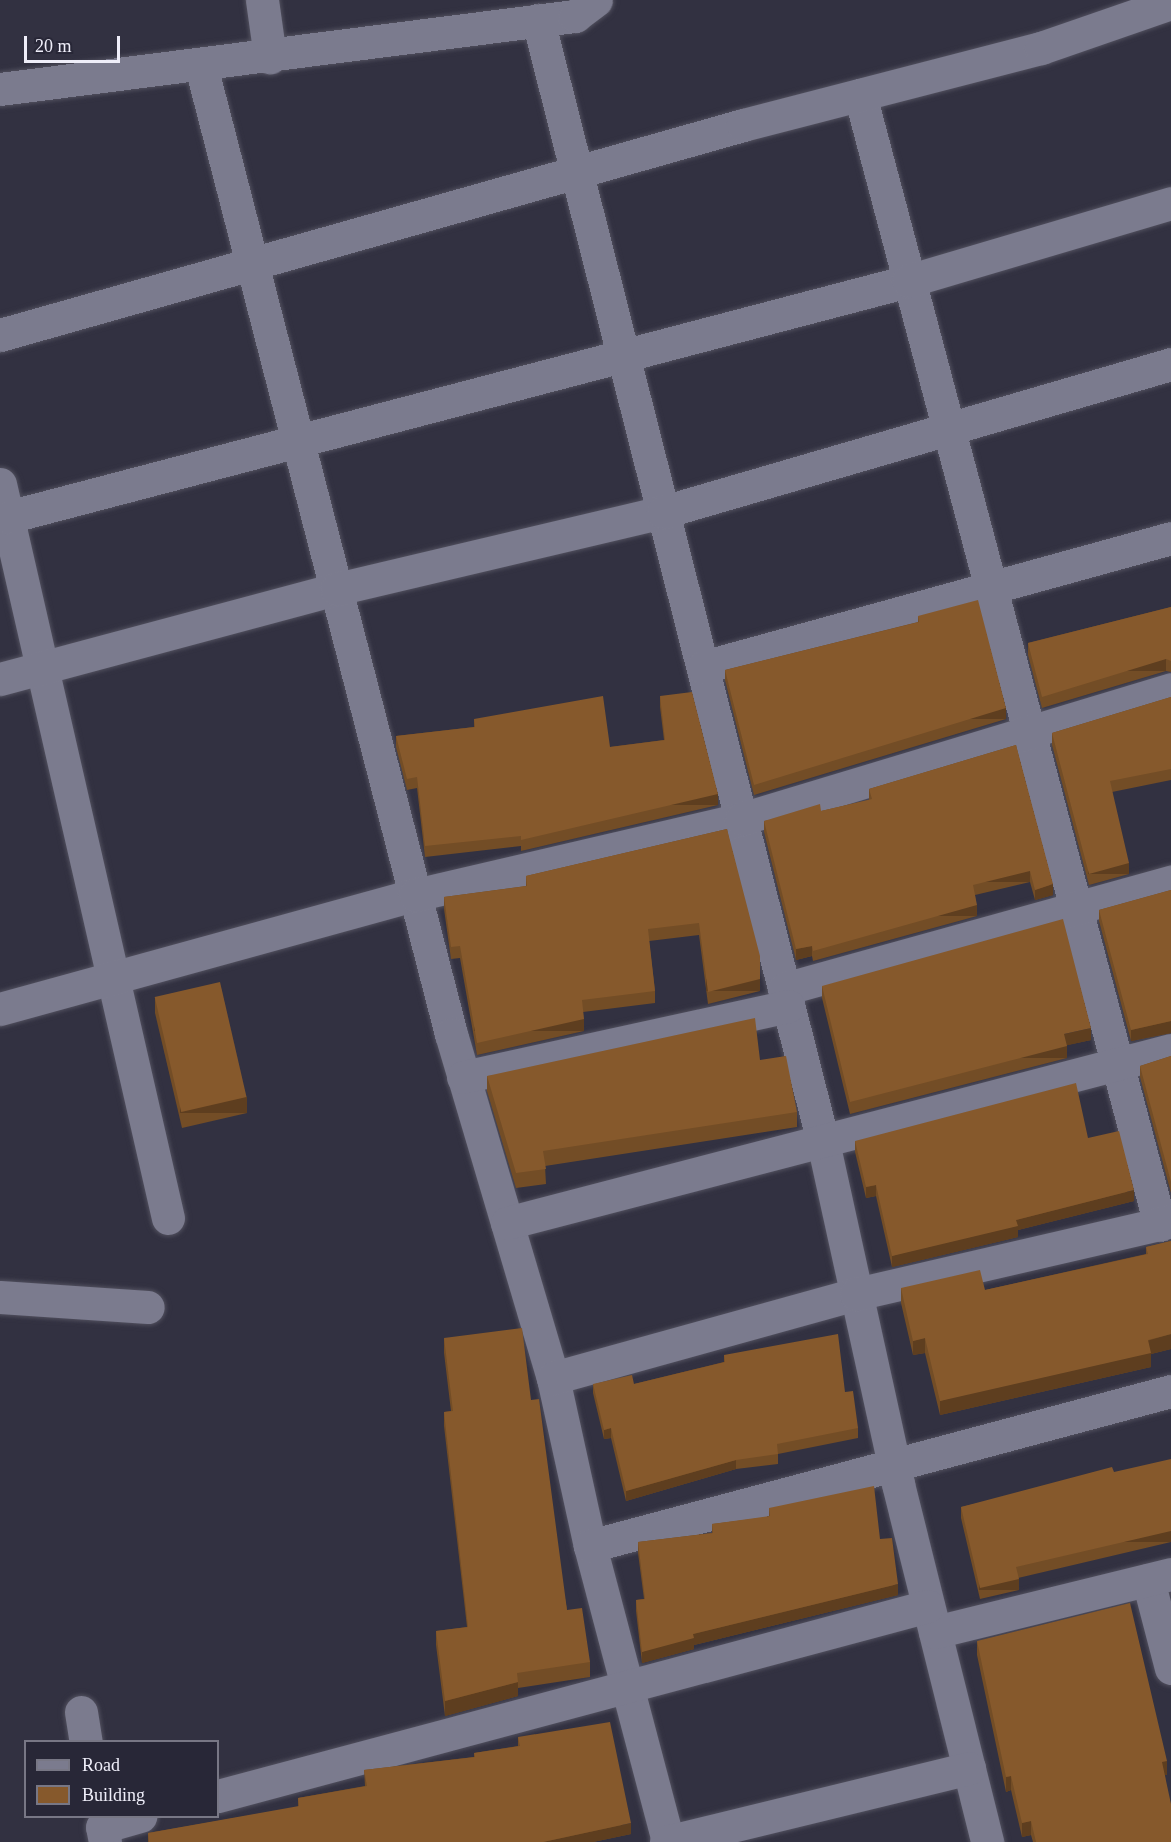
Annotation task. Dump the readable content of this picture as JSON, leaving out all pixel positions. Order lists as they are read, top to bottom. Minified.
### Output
{"legend":["Road","Building"],"scale_bar":"20 m"}
